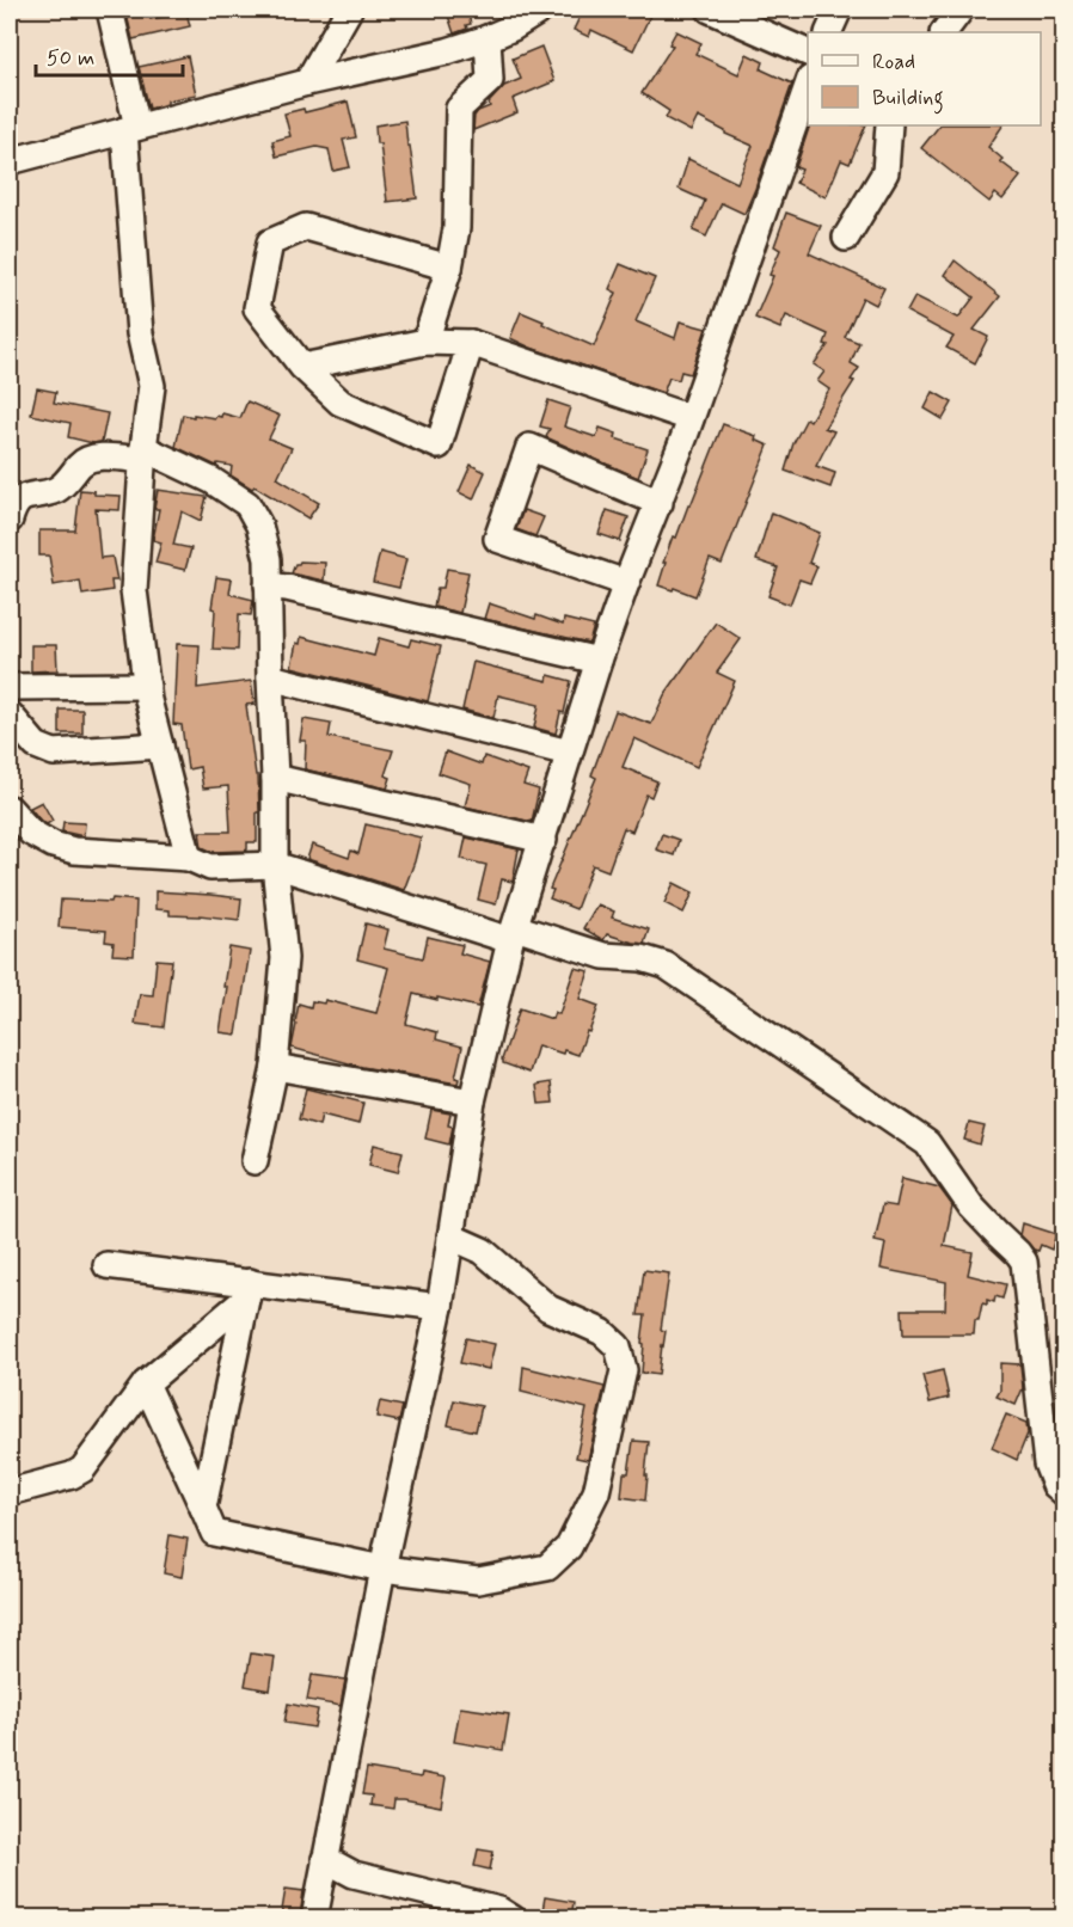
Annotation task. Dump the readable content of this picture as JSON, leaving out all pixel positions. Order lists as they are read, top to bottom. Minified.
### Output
{"legend":["Road","Building"],"scale_bar":"50 m"}
